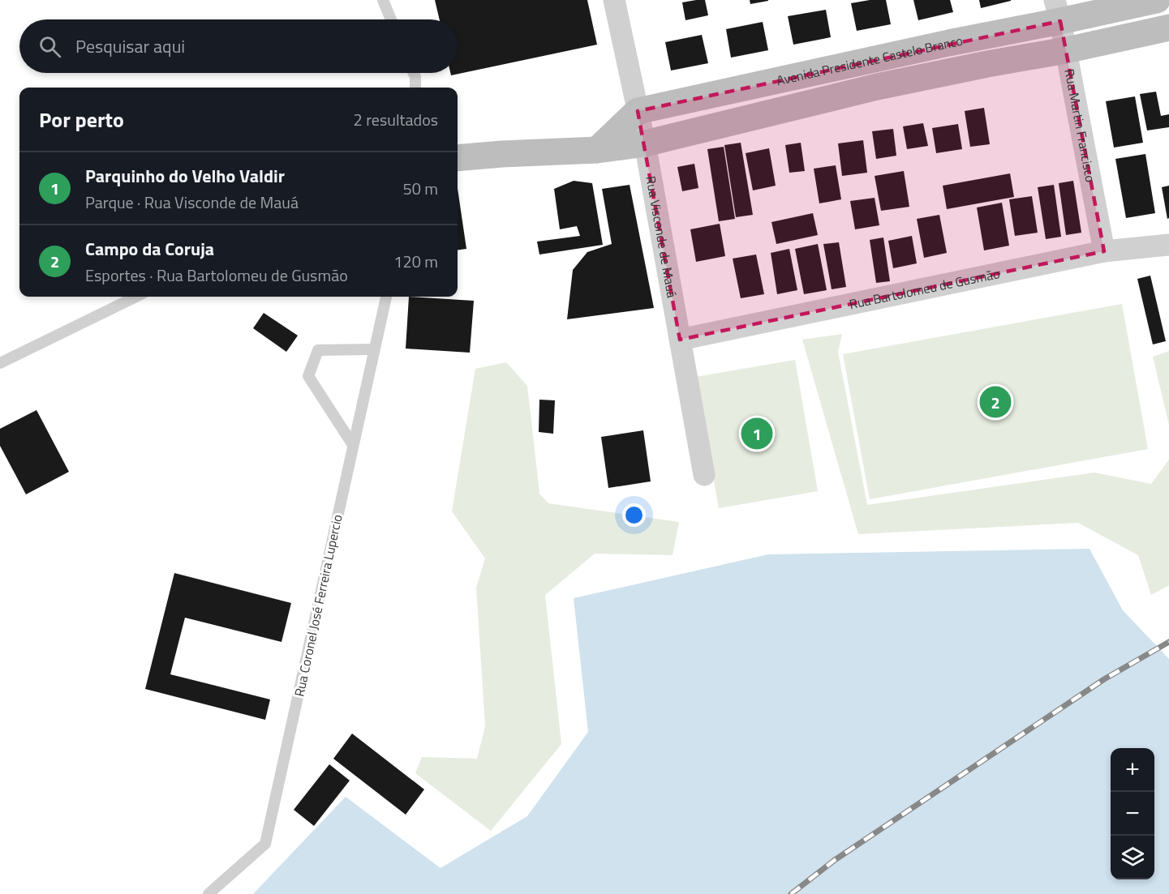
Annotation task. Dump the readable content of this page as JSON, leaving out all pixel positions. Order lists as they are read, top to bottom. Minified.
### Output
{"streets":{"street":["Avenida Presidente Castelo Branco","Rua Martin Francisco","Rua Visconde de Mauá","Rua Bartolomeu de Gusmão"],"lane":["Rua Coronel José Ferreira Lupercio"]},"crossings":[["Avenida Presidente Castelo Branco","Rua Martin Francisco"],["Avenida Presidente Castelo Branco","Rua Visconde de Mauá"],["Rua Martin Francisco","Rua Bartolomeu de Gusmão"],["Rua Visconde de Mauá","Rua Bartolomeu de Gusmão"]],"page":{"search":"Pesquisar aqui","heading":["Por perto","2 resultados"],"list":[{"mark":"1","name":"Parquinho do Velho Valdir","note":"Parque · Rua Visconde de Mauá","value":"50 m"},{"mark":"2","name":"Campo da Coruja","note":"Esportes · Rua Bartolomeu de Gusmão","value":"120 m"}],"pins":["2","1"],"map_buttons":["+","−"]}}
